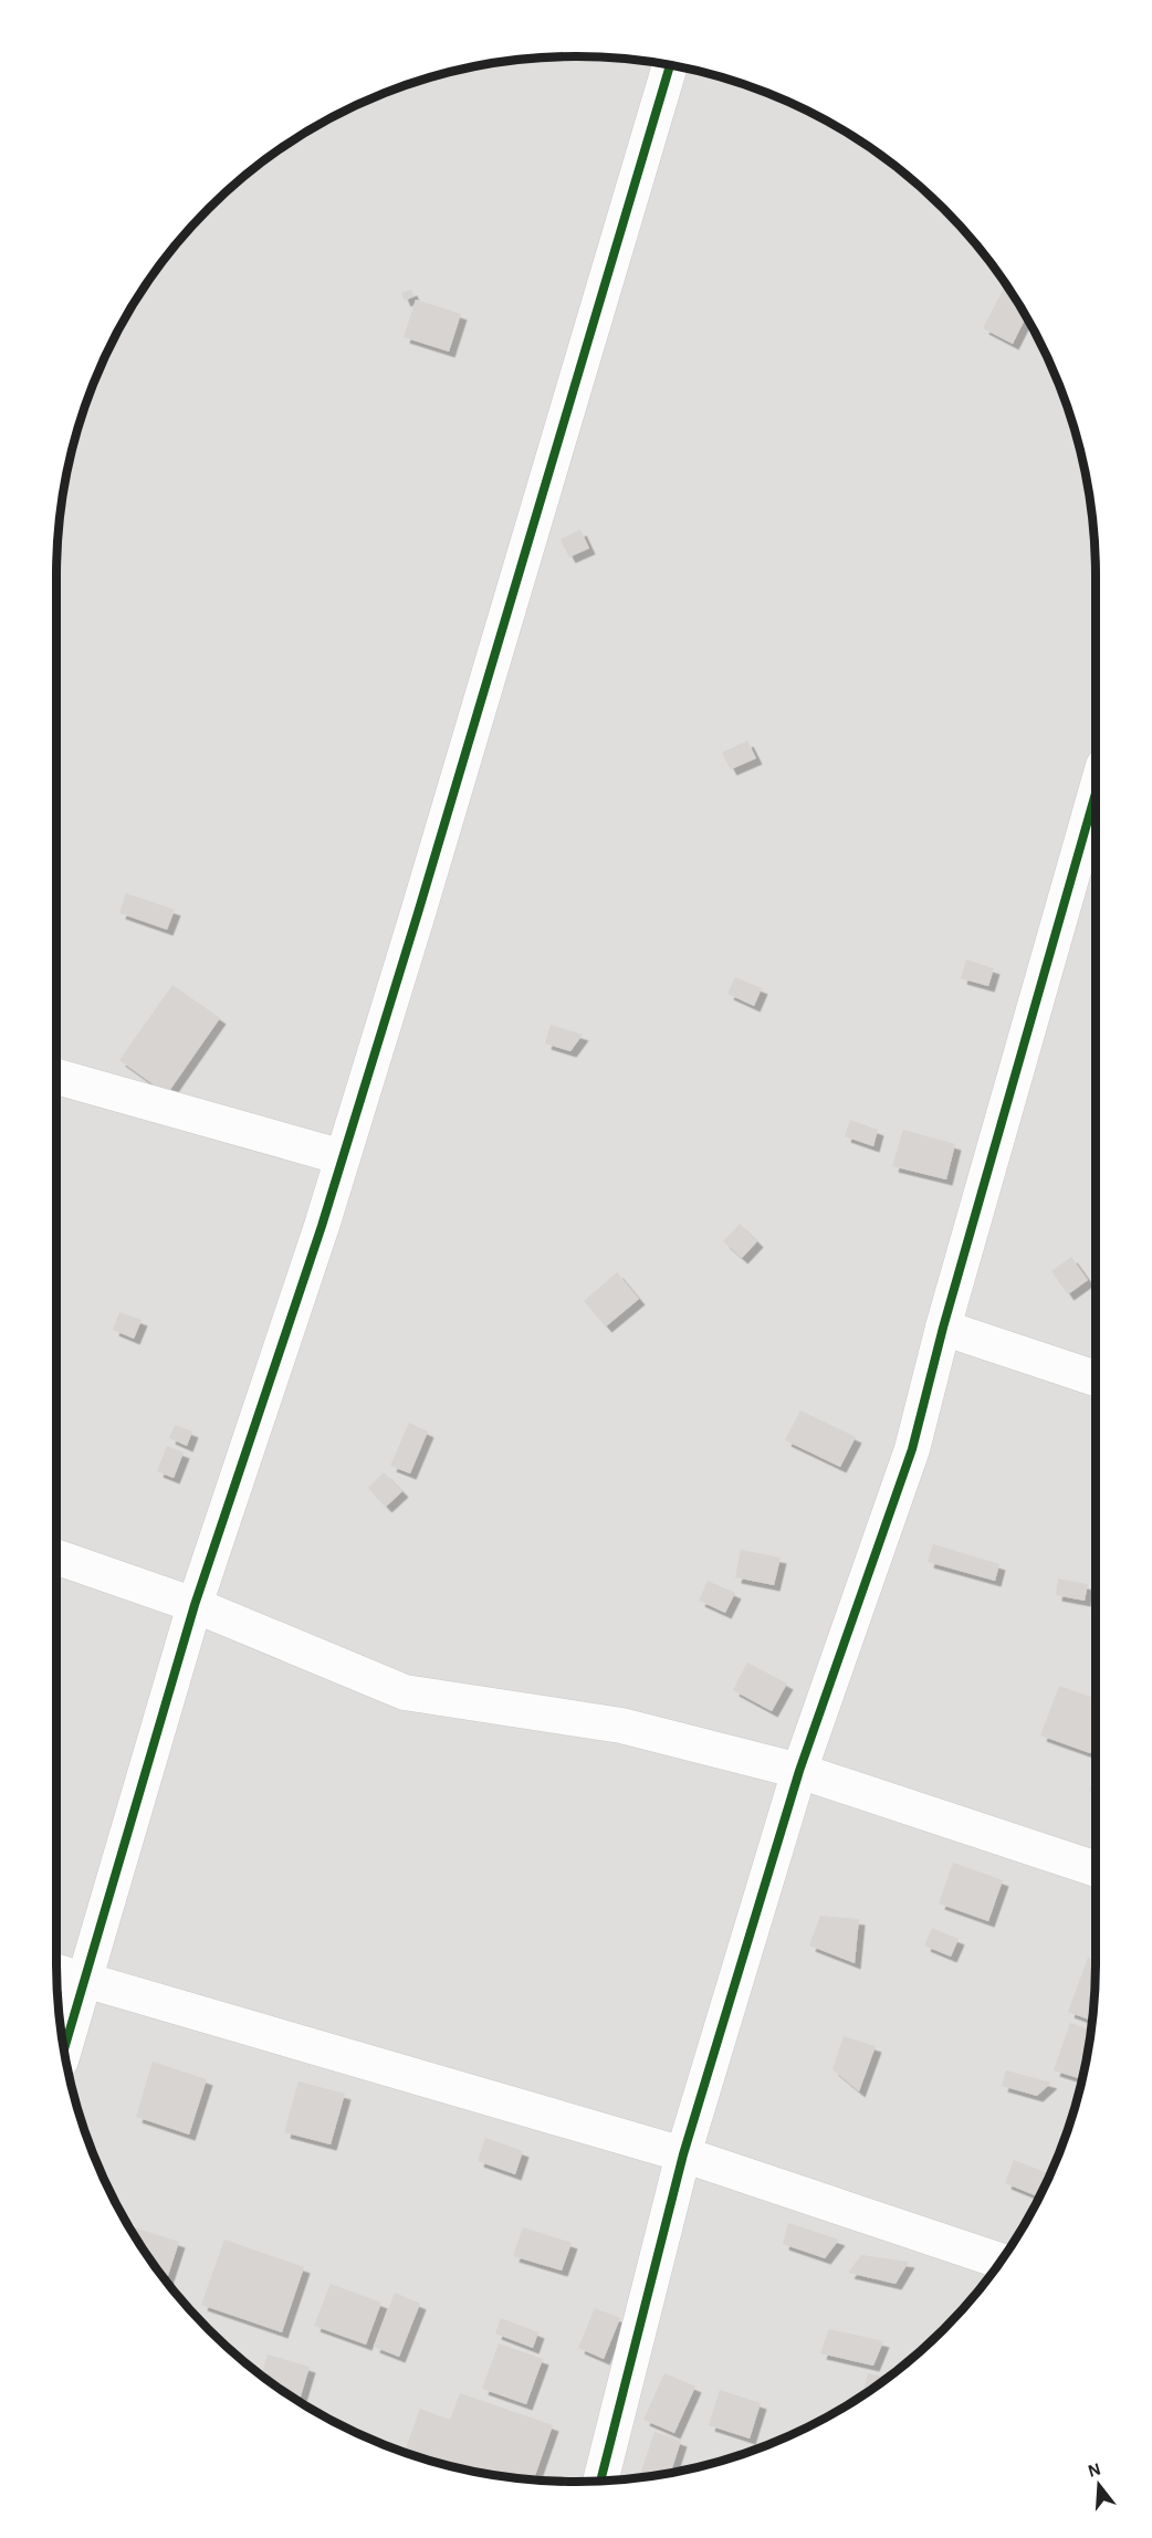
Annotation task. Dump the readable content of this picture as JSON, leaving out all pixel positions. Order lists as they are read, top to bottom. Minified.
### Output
{"north":"top"}
